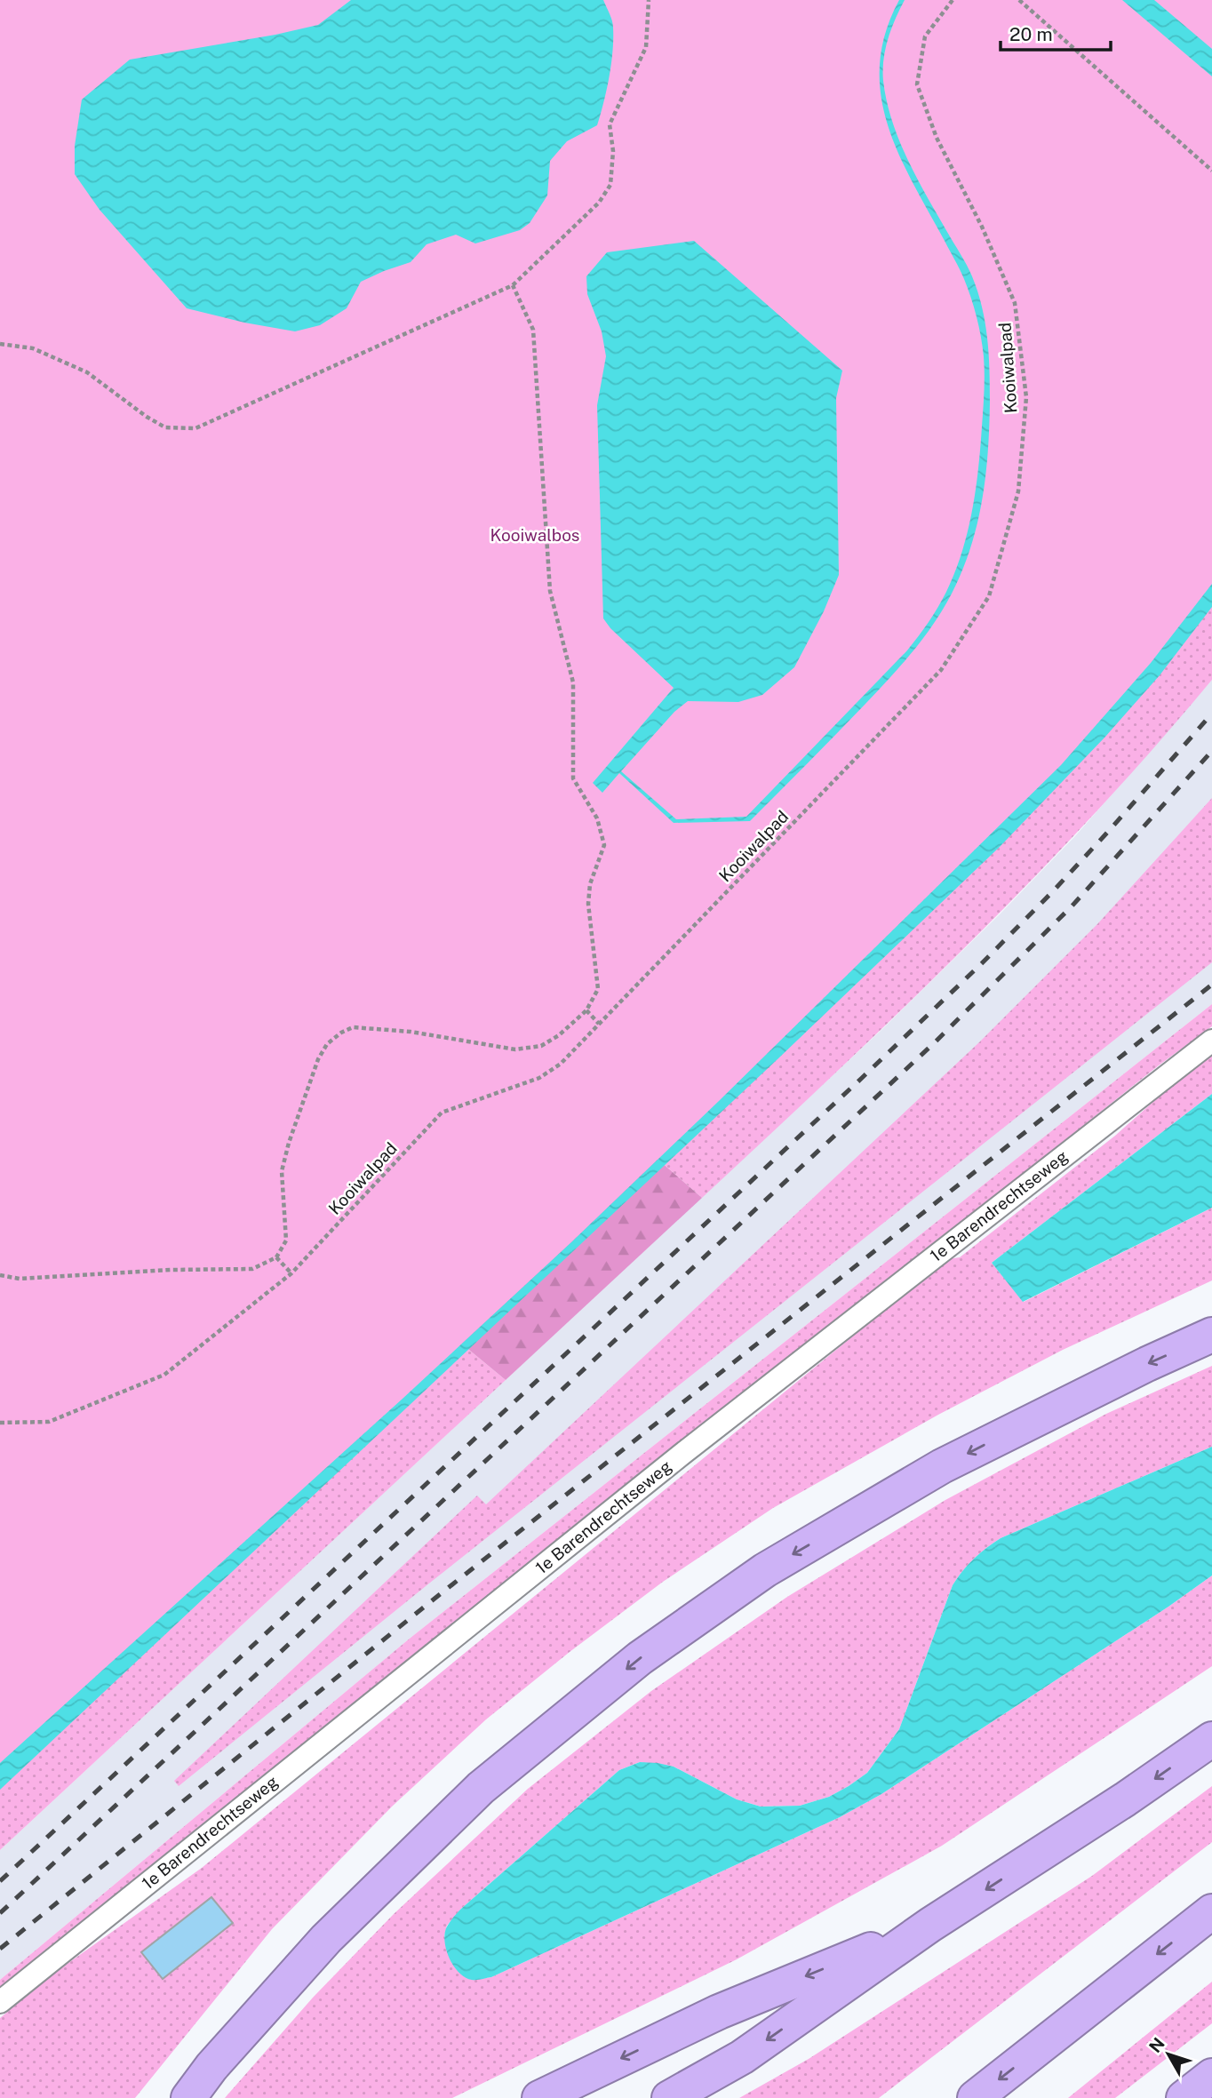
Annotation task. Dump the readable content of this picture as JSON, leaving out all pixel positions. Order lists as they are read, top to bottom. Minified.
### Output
{"streets":{"lane":["1e Barendrechtseweg"],"path":["Kooiwalpad"]},"parks":["Kooiwalbos"],"scale_bar":"20 m","north":"top left"}
